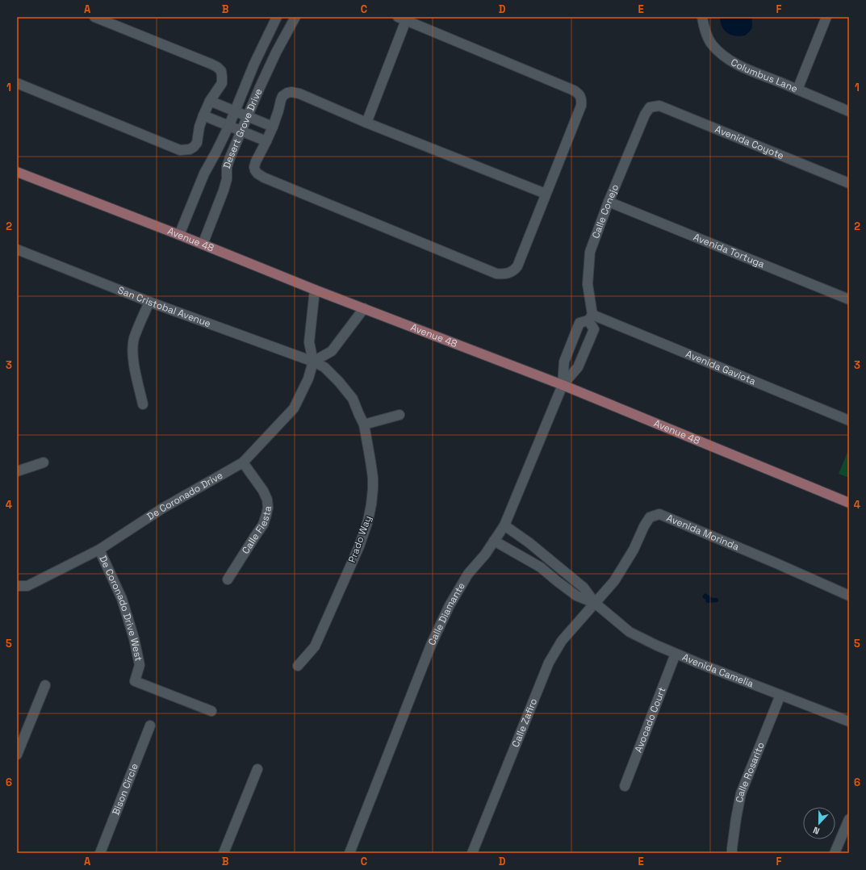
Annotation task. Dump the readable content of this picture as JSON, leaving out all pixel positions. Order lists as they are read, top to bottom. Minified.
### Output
{"streets":{"main road":["Avenue 48"],"street":["Columbus Lane","Desert Grove Drive","Avenida Coyote","Calle Conejo","Avenida Tortuga","San Cristobal Avenue","Avenida Gaviota","De Coronado Drive","Calle Fiesta","Avenida Morinda","Prado Way","De Coronado Drive West","Calle Diamante","Avenida Camelia","Avocado Court","Calle Zafiro","Calle Rosarito","Bison Circle"]},"crossings":[["Desert Grove Drive","Avenue 48"],["Avenida Coyote","Calle Conejo"],["Calle Conejo","Avenue 48"],["Calle Conejo","Avenida Tortuga"],["Calle Conejo","Avenida Gaviota"],["Calle Conejo","Calle Diamante"],["Avenue 48","De Coronado Drive"],["Avenue 48","Calle Diamante"],["San Cristobal Avenue","De Coronado Drive"],["San Cristobal Avenue","Prado Way"],["De Coronado Drive","Calle Fiesta"],["De Coronado Drive","Prado Way"],["De Coronado Drive","De Coronado Drive West"],["Avenida Morinda","Avenida Camelia"],["Avenida Morinda","Calle Zafiro"],["Calle Diamante","Avenida Camelia"],["Avenida Camelia","Avocado Court"],["Avenida Camelia","Calle Zafiro"],["Avenida Camelia","Calle Rosarito"]],"north":"bottom","grid":{"columns":["A","B","C","D","E","F"],"rows":["1","2","3","4","5","6"]}}
